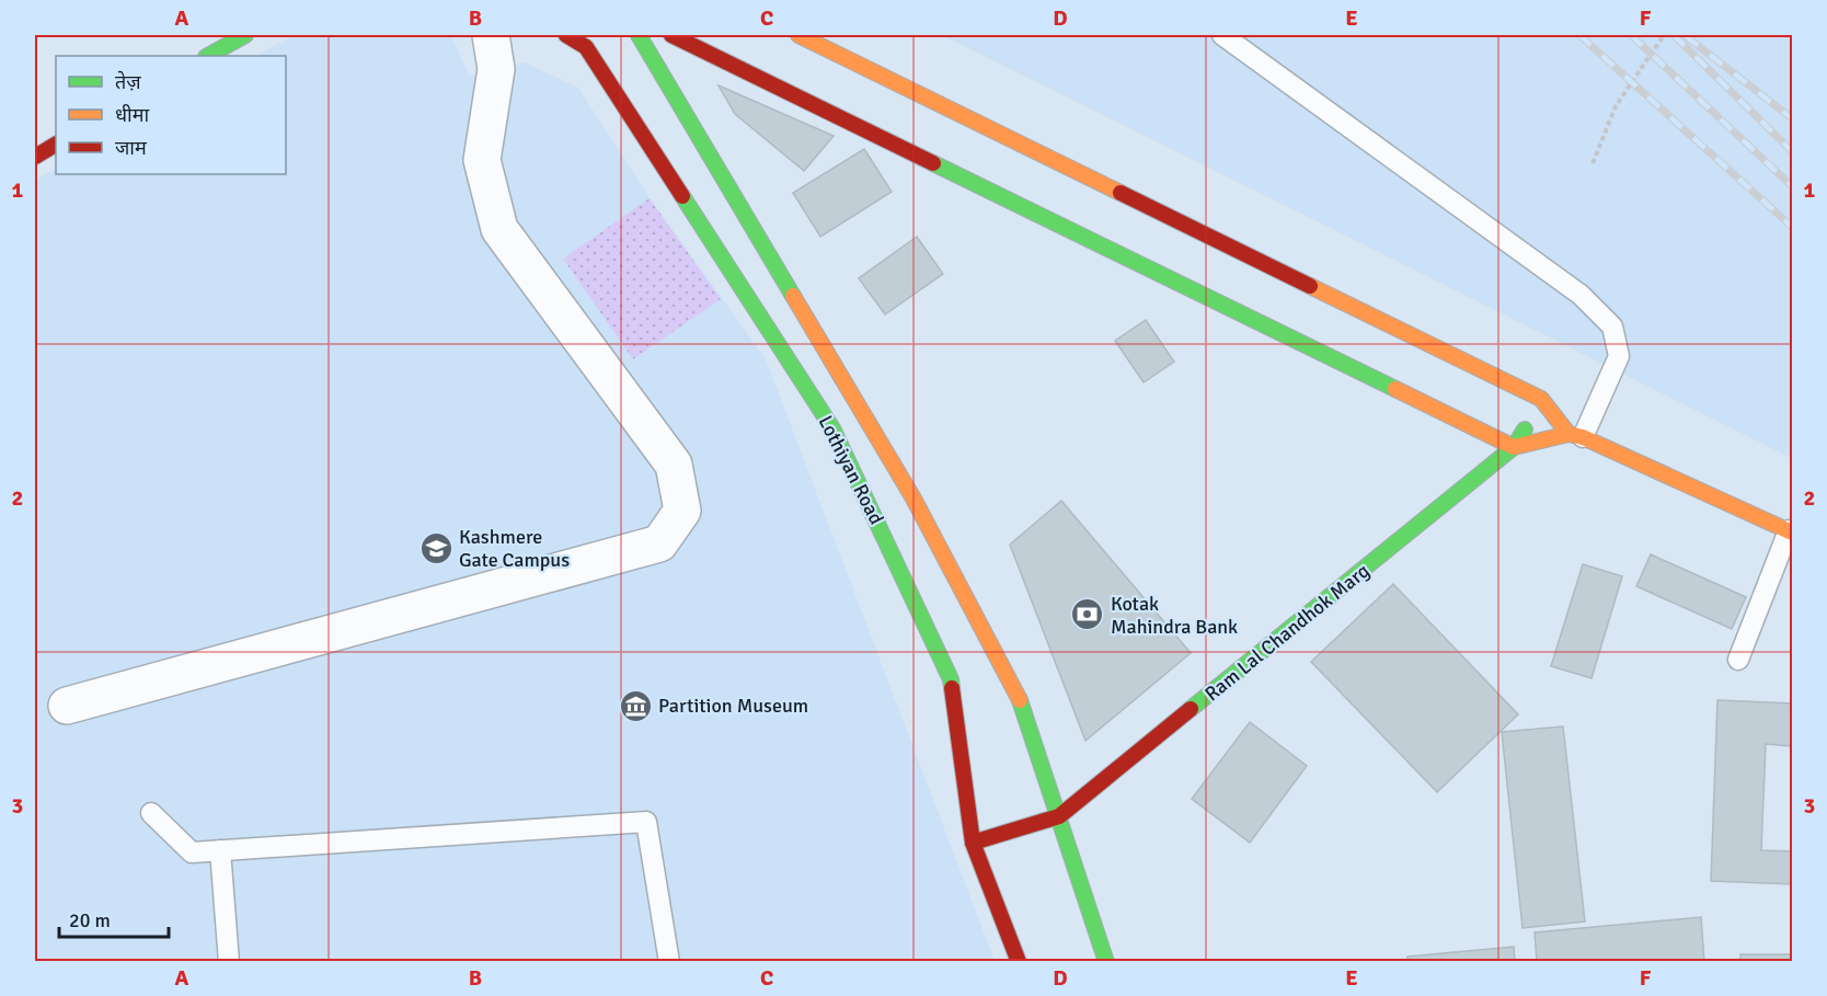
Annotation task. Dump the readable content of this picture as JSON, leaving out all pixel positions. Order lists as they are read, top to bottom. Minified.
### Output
{"streets":{"street":["Lothiyan Road","Ram Lal Chandhok Marg"]},"crossings":[["Lothiyan Road","Ram Lal Chandhok Marg"]],"places":{"school or university":["Kashmere Gate Campus"],"bank":["Kotak Mahindra Bank"],"museum":["Partition Museum"]},"legend":["तेज़","धीमा","जाम"],"scale_bar":"20 m","grid":{"columns":["A","B","C","D","E","F"],"rows":["1","2","3"]}}
